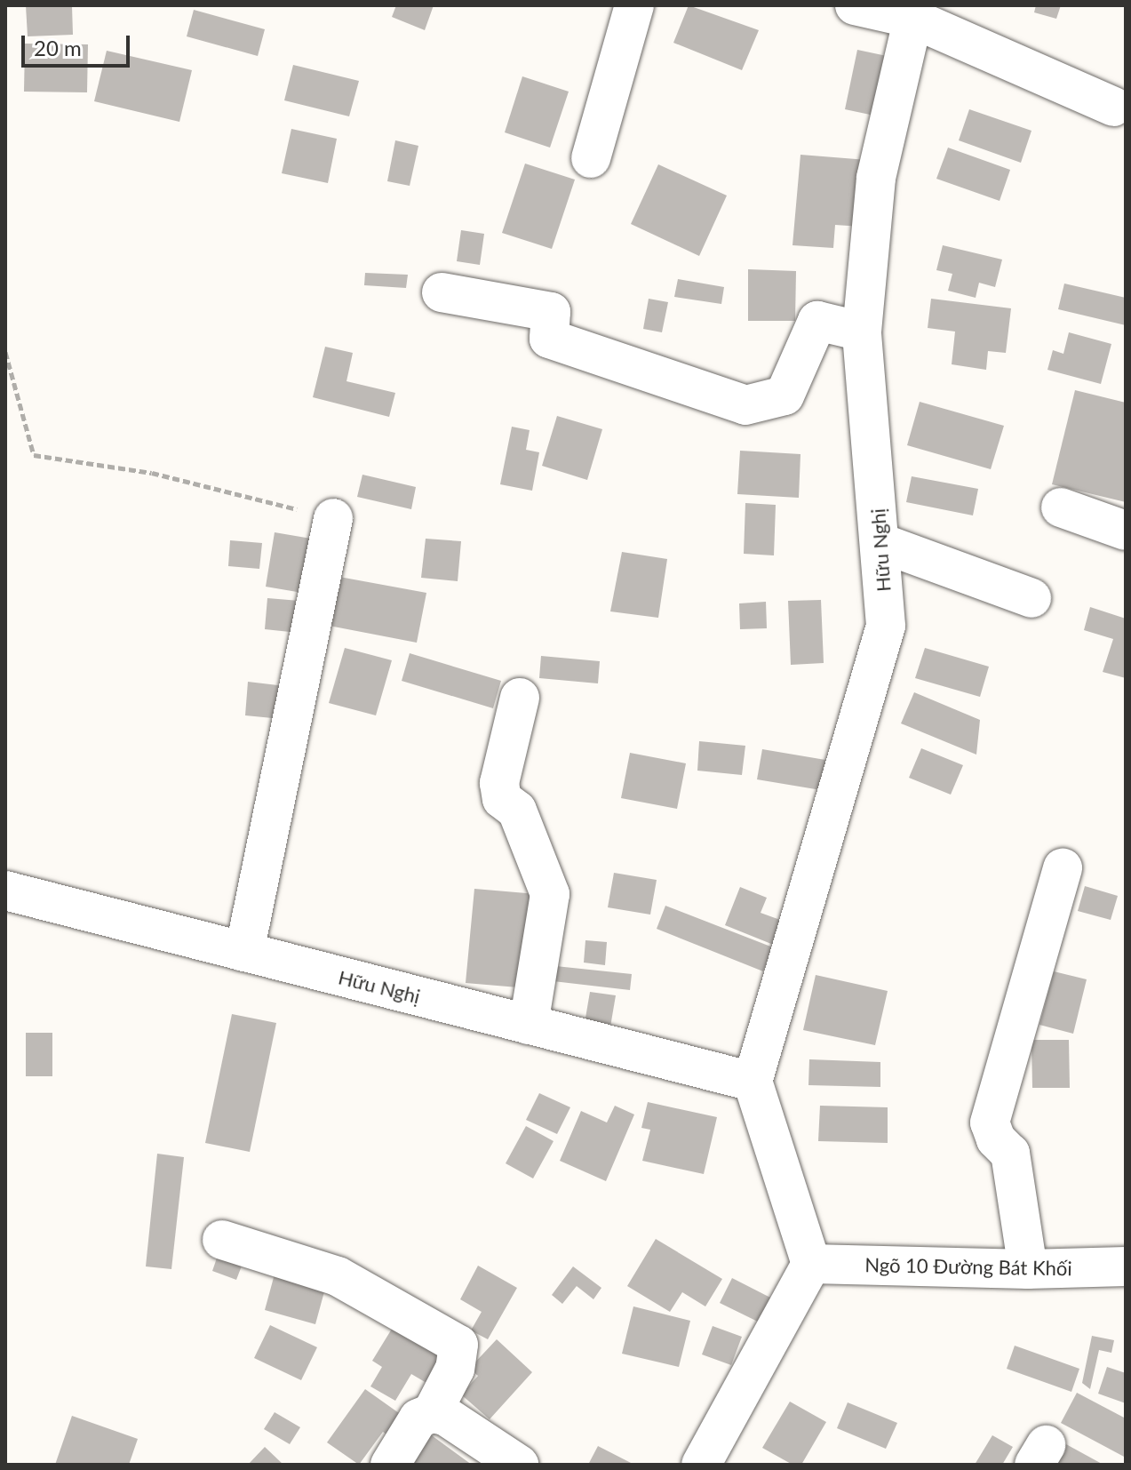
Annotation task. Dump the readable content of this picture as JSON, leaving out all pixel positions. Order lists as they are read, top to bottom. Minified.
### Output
{"streets":{"street":["Hữu Nghị","Ngõ 10 Đường Bát Khối"]},"scale_bar":"20 m"}
